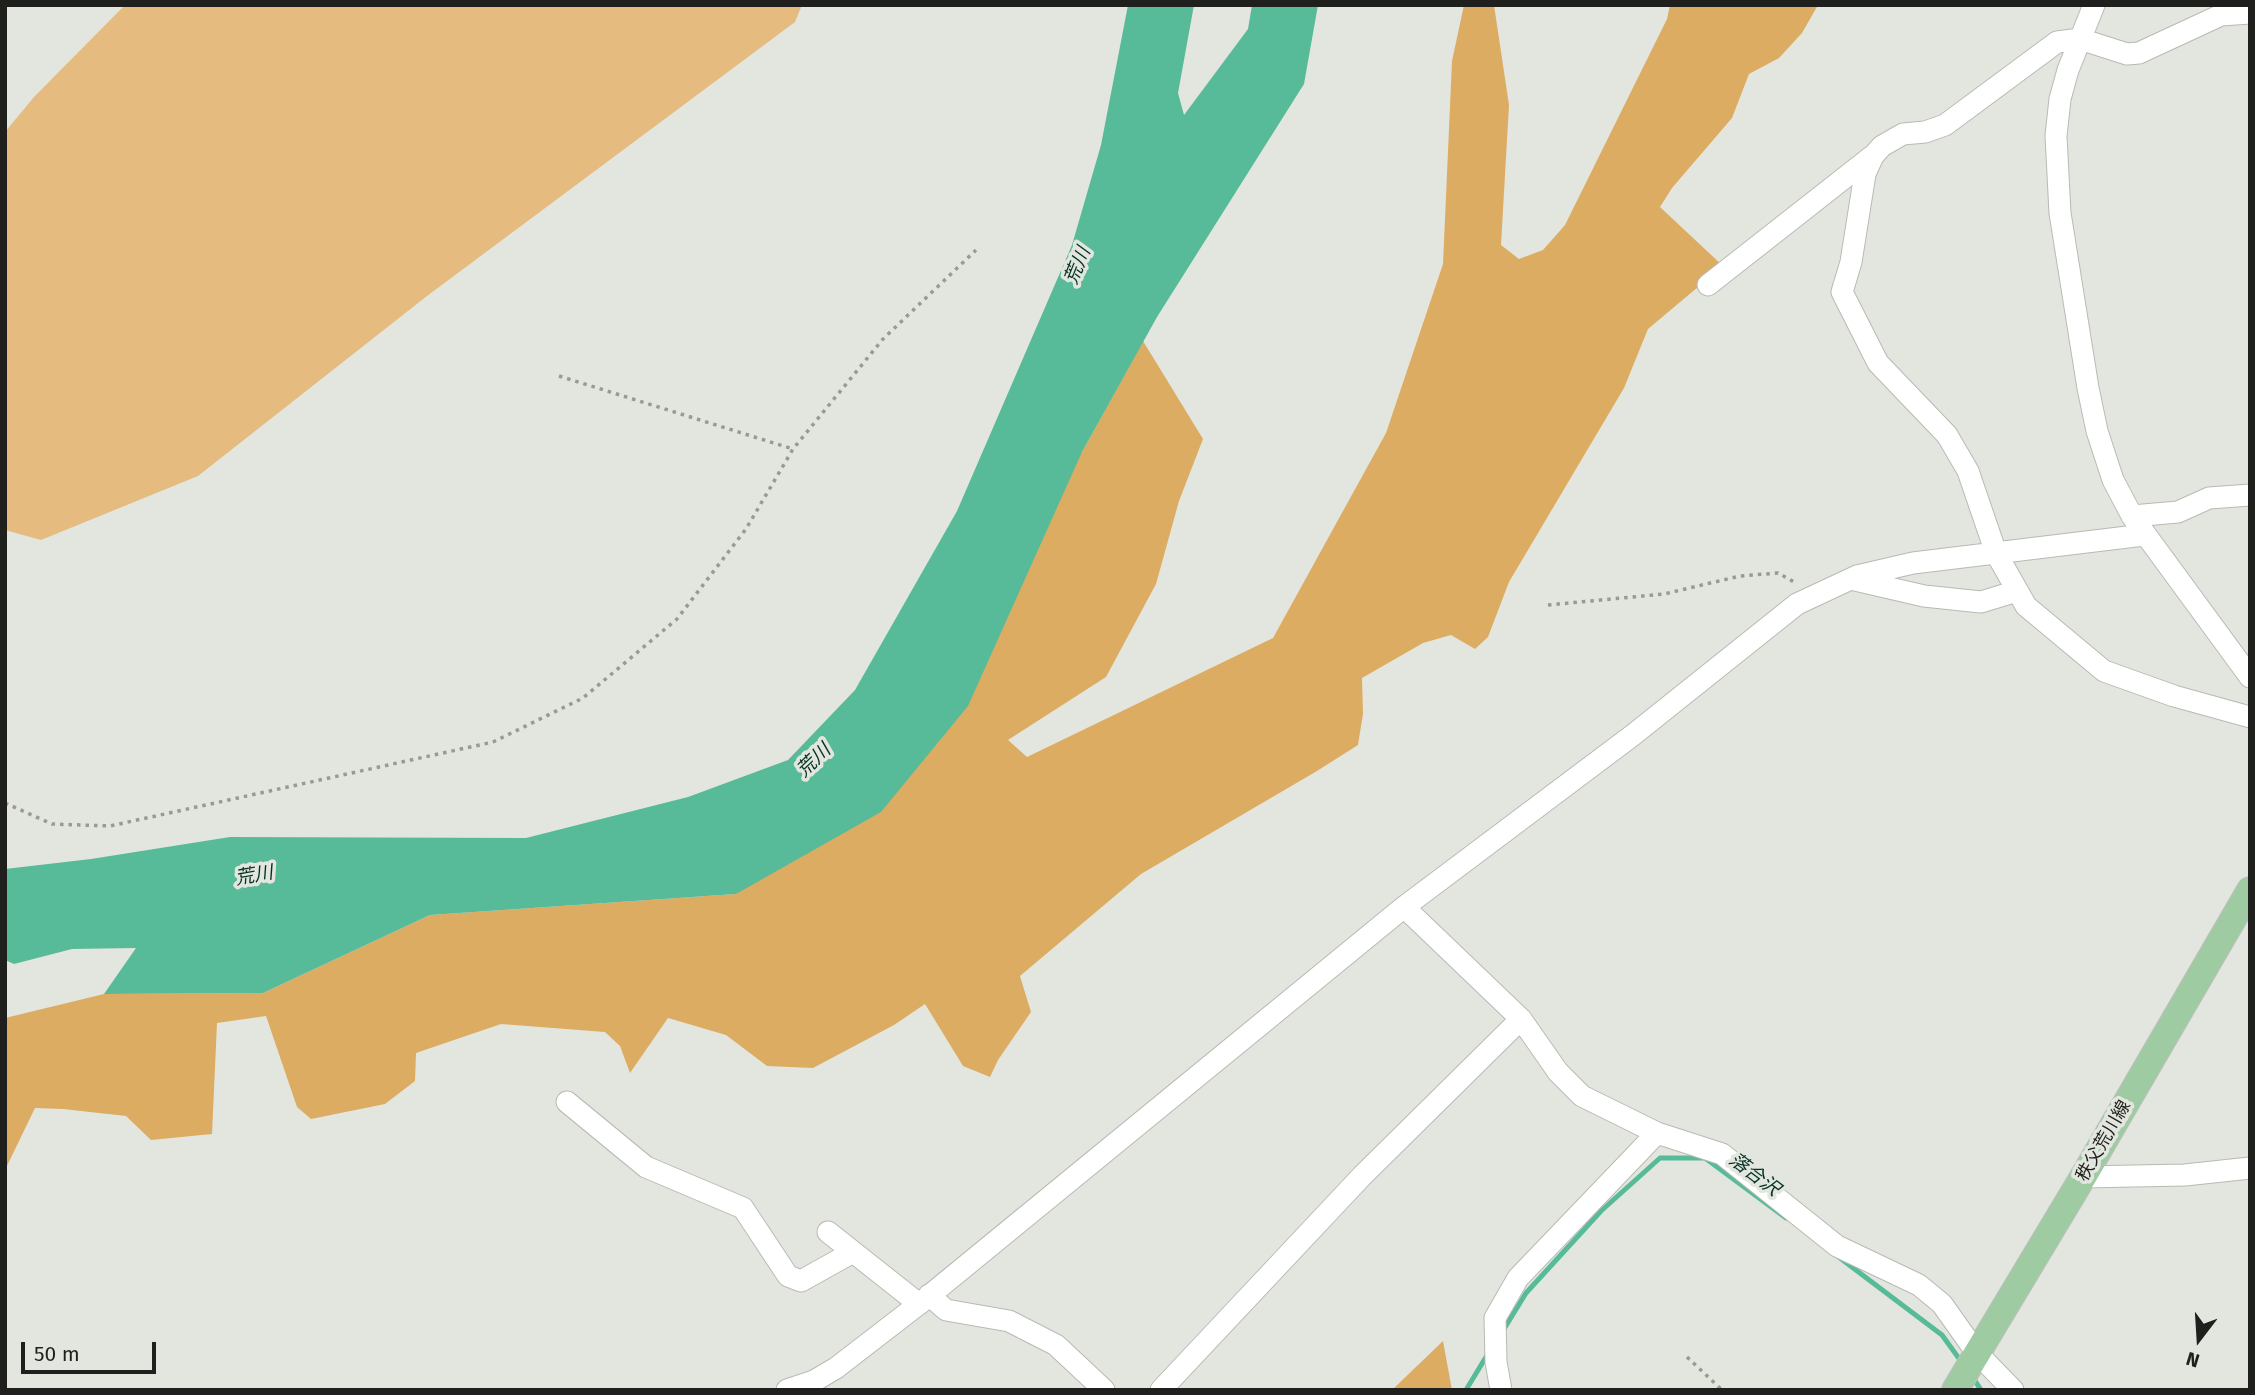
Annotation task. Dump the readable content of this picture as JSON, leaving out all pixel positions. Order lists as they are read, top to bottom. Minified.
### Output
{"streets":{"main road":["秩父荒川線"]},"water":["荒川","落合沢"],"scale_bar":"50 m","north":"bottom"}
